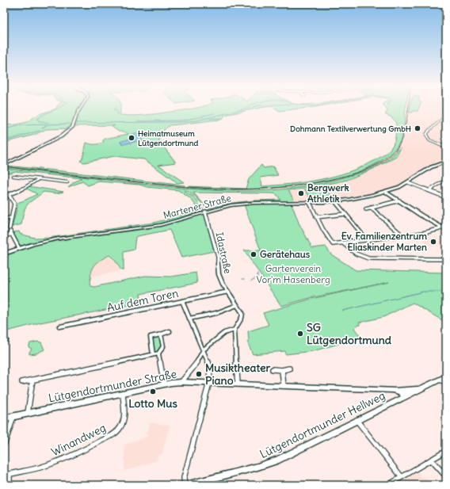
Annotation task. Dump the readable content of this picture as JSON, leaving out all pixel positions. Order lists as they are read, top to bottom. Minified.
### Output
{"streets":{"street":["Martener Straße","Idastraße","Auf dem Toren","Lütgendortmunder Straße","Lütgendortmunder Hellweg","Winandweg"]},"crossings":[["Martener Straße","Idastraße"],["Idastraße","Auf dem Toren"],["Lütgendortmunder Straße","Lütgendortmunder Hellweg"],["Lütgendortmunder Straße","Winandweg"]],"parks":["Gartenverein Vor'm Hasenberg"],"places":["Dohmann Textilverwertung GmbH","Heimatmuseum Lütgendortmund","Bergwerk Athletik","Ev. Familienzentrum Eliaskinder Marten","Gerätehaus","SG Lütgendortmund","Musiktheater Piano","Lotto Mus"]}
